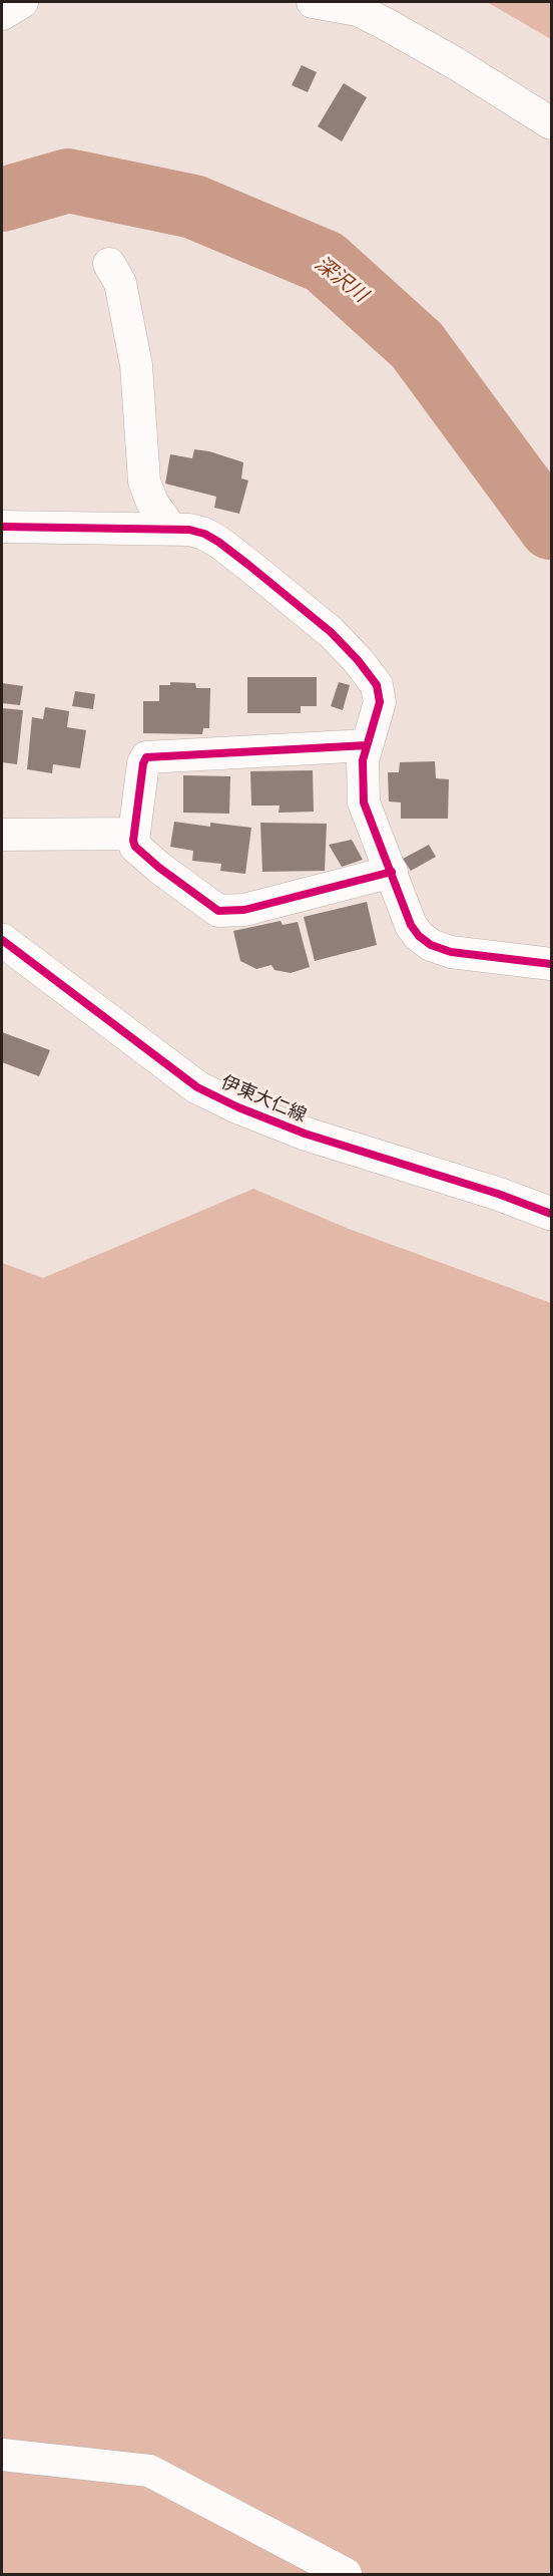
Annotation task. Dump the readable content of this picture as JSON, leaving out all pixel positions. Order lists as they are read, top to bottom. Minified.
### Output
{"streets":{"main road":["伊東大仁線"]},"water":["深沢川"]}
